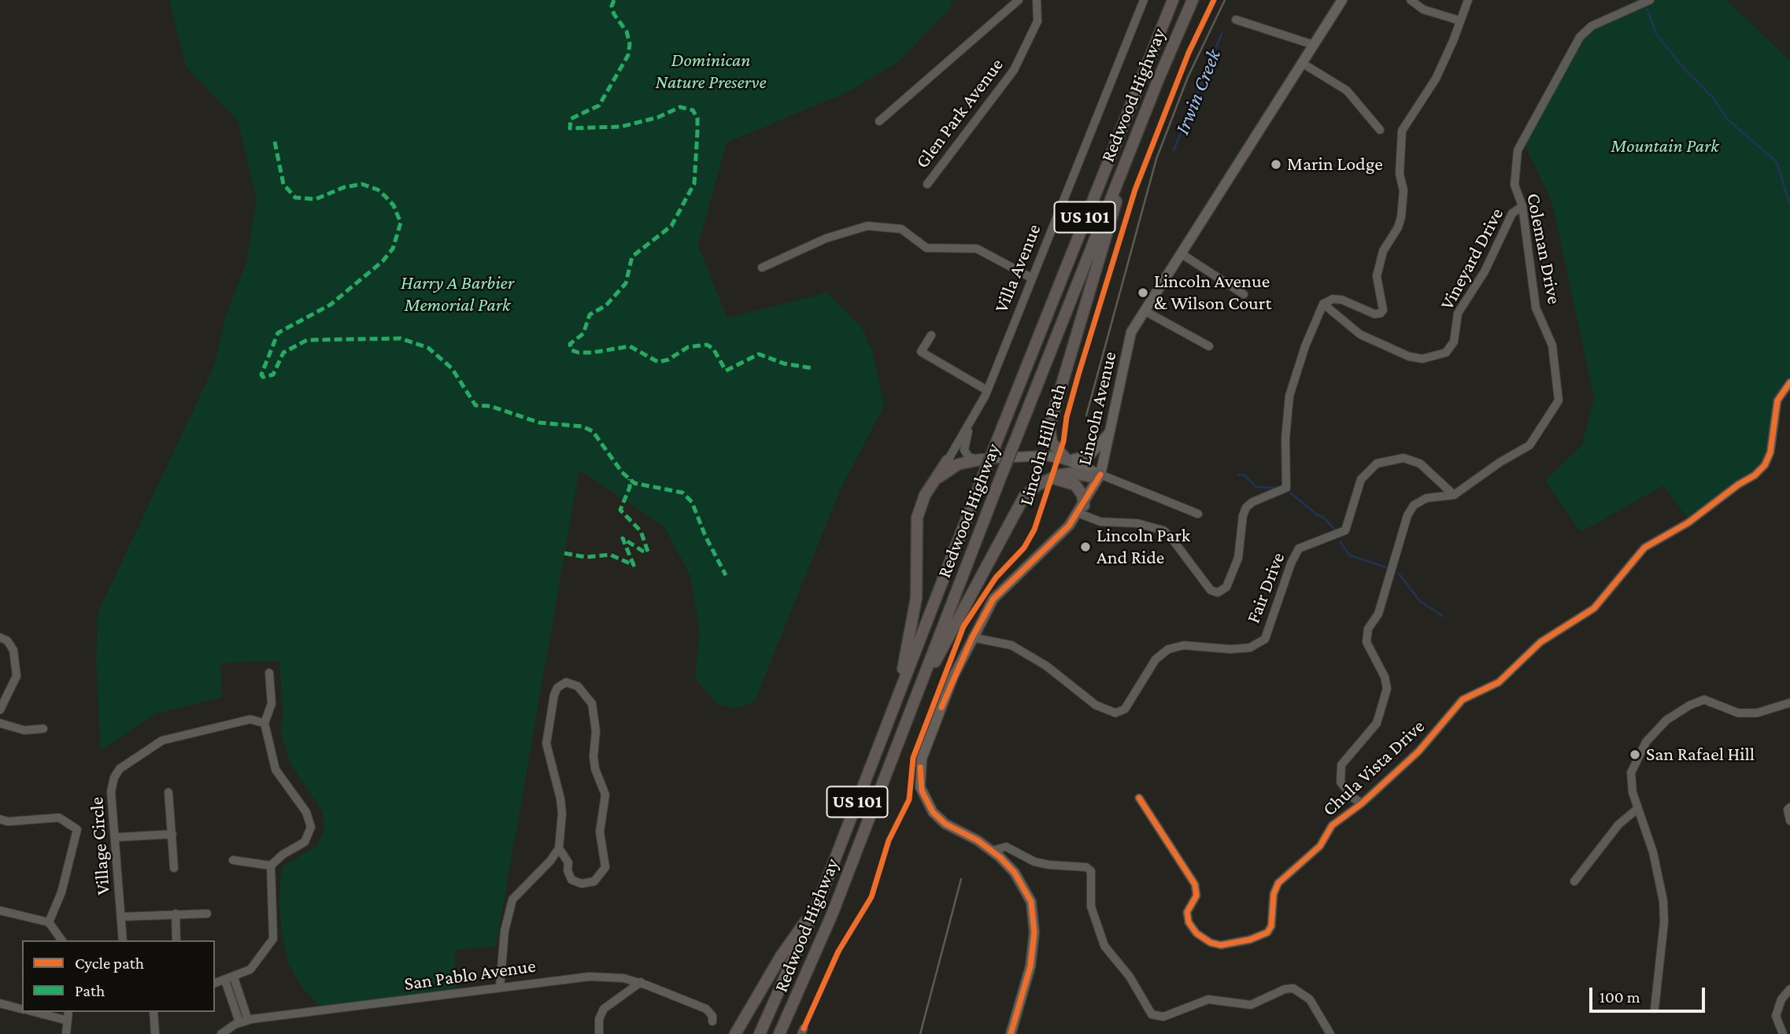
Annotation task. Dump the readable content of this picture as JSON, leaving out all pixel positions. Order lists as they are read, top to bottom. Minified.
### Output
{"streets":{"highway":["Redwood Highway","US 101"],"main road":["Lincoln Avenue"],"street":["Glen Park Avenue","Coleman Drive","Vineyard Drive","Villa Avenue","Fair Drive","Chula Vista Drive","Village Circle","San Pablo Avenue"],"cycle path":["Lincoln Hill Path"]},"crossings":[["Coleman Drive","Vineyard Drive"],["Coleman Drive","Fair Drive"],["Coleman Drive","Chula Vista Drive"],["Lincoln Avenue","Fair Drive"]],"water":["Irwin Creek"],"parks":["Dominican Nature Preserve","Mountain Park","Harry A Barbier Memorial Park"],"places":["Marin Lodge","Lincoln Avenue & Wilson Court","Lincoln Park And Ride","San Rafael Hill"],"legend":["Cycle path","Path"],"scale_bar":"100 m"}
